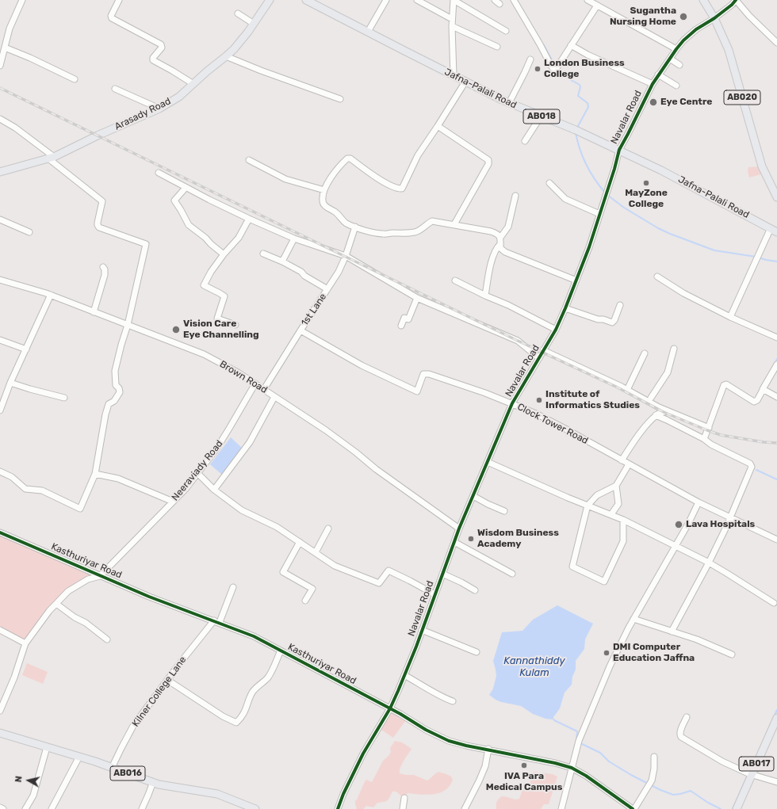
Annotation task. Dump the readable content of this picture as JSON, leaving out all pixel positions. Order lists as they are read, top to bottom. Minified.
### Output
{"streets":{"main road":["Jafna-Palali Road","AB020","Arasady Road","AB018","AB017","AB016"],"street":["Navalar Road","1st Lane","Brown Road","Clock Tower Road","Neeraviady Road","Kasthuriyar Road","Kilner College Lane"]},"crossings":[["Jafna-Palali Road","Navalar Road"],["AB020","Navalar Road"],["Navalar Road","Brown Road"],["Navalar Road","Clock Tower Road"],["Navalar Road","Kasthuriyar Road"],["1st Lane","Brown Road"],["1st Lane","Clock Tower Road"],["Brown Road","Neeraviady Road"],["Neeraviady Road","Kasthuriyar Road"],["Kasthuriyar Road","Kilner College Lane"],["Kilner College Lane","AB016"]],"water":["Kannathiddy Kulam"],"places":["Sugantha Nursing Home","London Business College","Eye Centre","MayZone College","Vision Care Eye Channelling","Institute of Informatics Studies","Lava Hospitals","Wisdom Business Academy","DMI Computer Education Jaffna","IVA Para Medical Campus"],"north":"left"}
